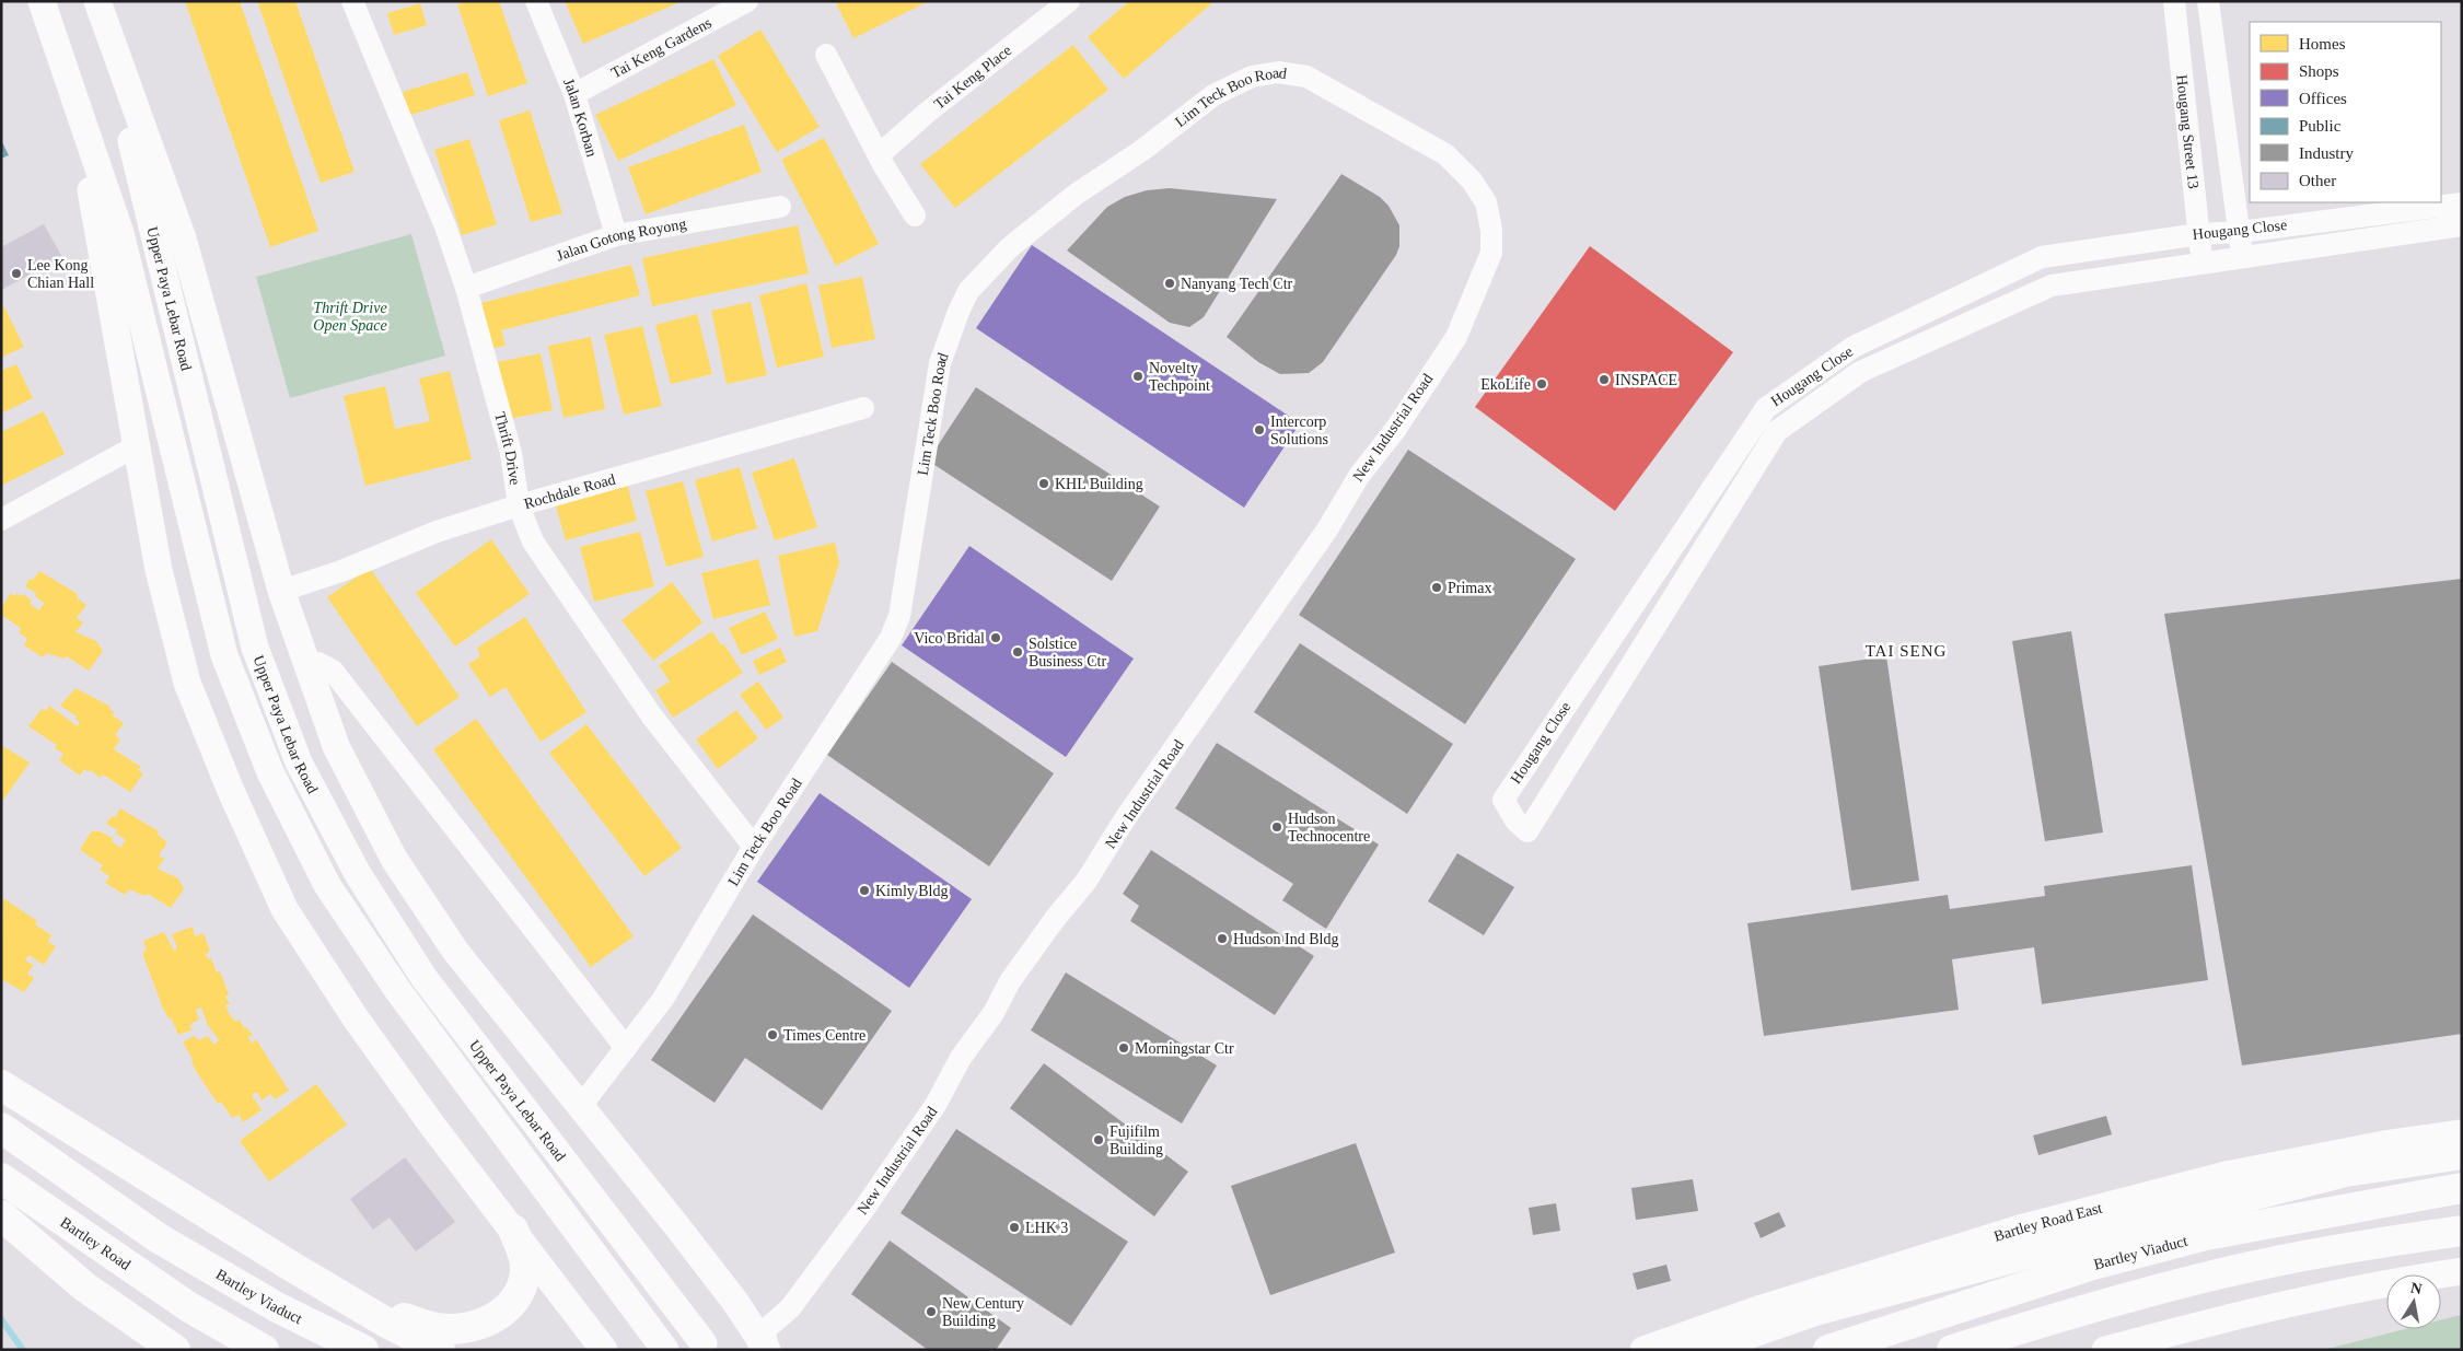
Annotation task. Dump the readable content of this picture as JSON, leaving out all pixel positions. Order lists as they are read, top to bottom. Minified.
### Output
{"streets":{"highway":["Bartley Road","Bartley Viaduct"],"main road":["Upper Paya Lebar Road","Bartley Road East"],"street":["Tai Keng Gardens","Tai Keng Place","Lim Teck Boo Road","Jalan Korban","Hougang Street 13","Hougang Close","Jalan Gotong Royong","New Industrial Road","Thrift Drive","Rochdale Road"]},"crossings":[["Tai Keng Gardens","Jalan Korban"],["Lim Teck Boo Road","Upper Paya Lebar Road"],["Lim Teck Boo Road","New Industrial Road"],["Lim Teck Boo Road","Thrift Drive"],["Jalan Korban","Jalan Gotong Royong"],["Hougang Street 13","Hougang Close"],["Jalan Gotong Royong","Thrift Drive"],["Upper Paya Lebar Road","New Industrial Road"],["Upper Paya Lebar Road","Rochdale Road"],["Thrift Drive","Rochdale Road"]],"districts":["TAI SENG"],"parks":["Thrift Drive Open Space"],"places":["Lee Kong Chian Hall","Nanyang Tech Ctr","Novelty Techpoint","INSPACE","EkoLife","Intercorp Solutions","KHL Building","Primax","Vico Bridal","Solstice Business Ctr","Hudson Technocentre","Kimly Bldg","Hudson Ind Bldg","Times Centre","Morningstar Ctr","Fujifilm Building","LHK 3","New Century Building"],"legend":["Homes","Shops","Offices","Public","Industry","Other"],"north":"top"}
